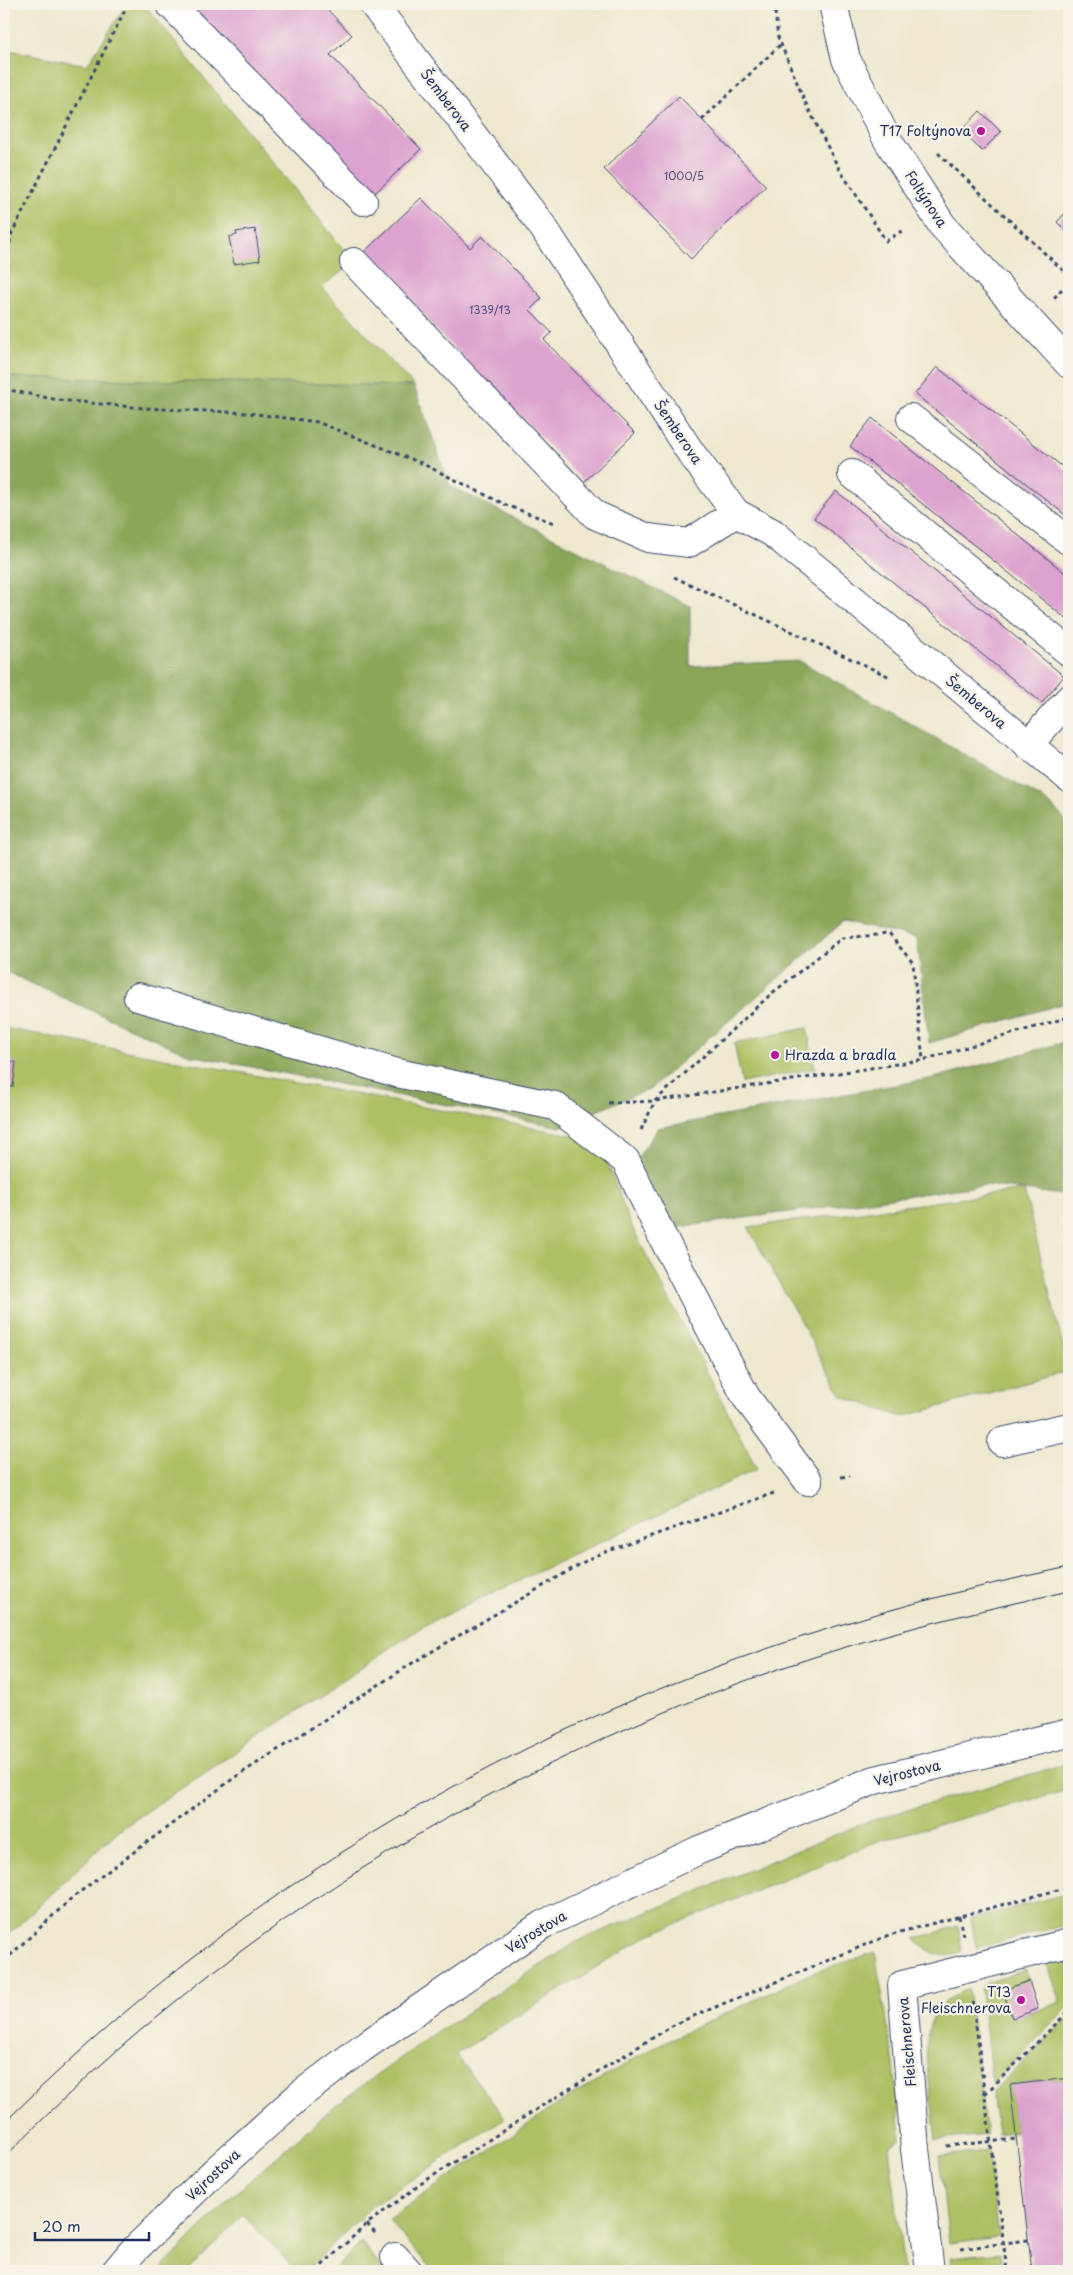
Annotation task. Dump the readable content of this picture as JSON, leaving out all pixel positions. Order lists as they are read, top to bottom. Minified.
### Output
{"streets":{"street":["Šemberova","Foltýnova","Vejrostova","Fleischnerova"]},"places":["T17 Foltýnova","Hrazda a bradla","T13 Fleischnerova"],"house_numbers":["1000/5","1339/13"],"scale_bar":"20 m"}
